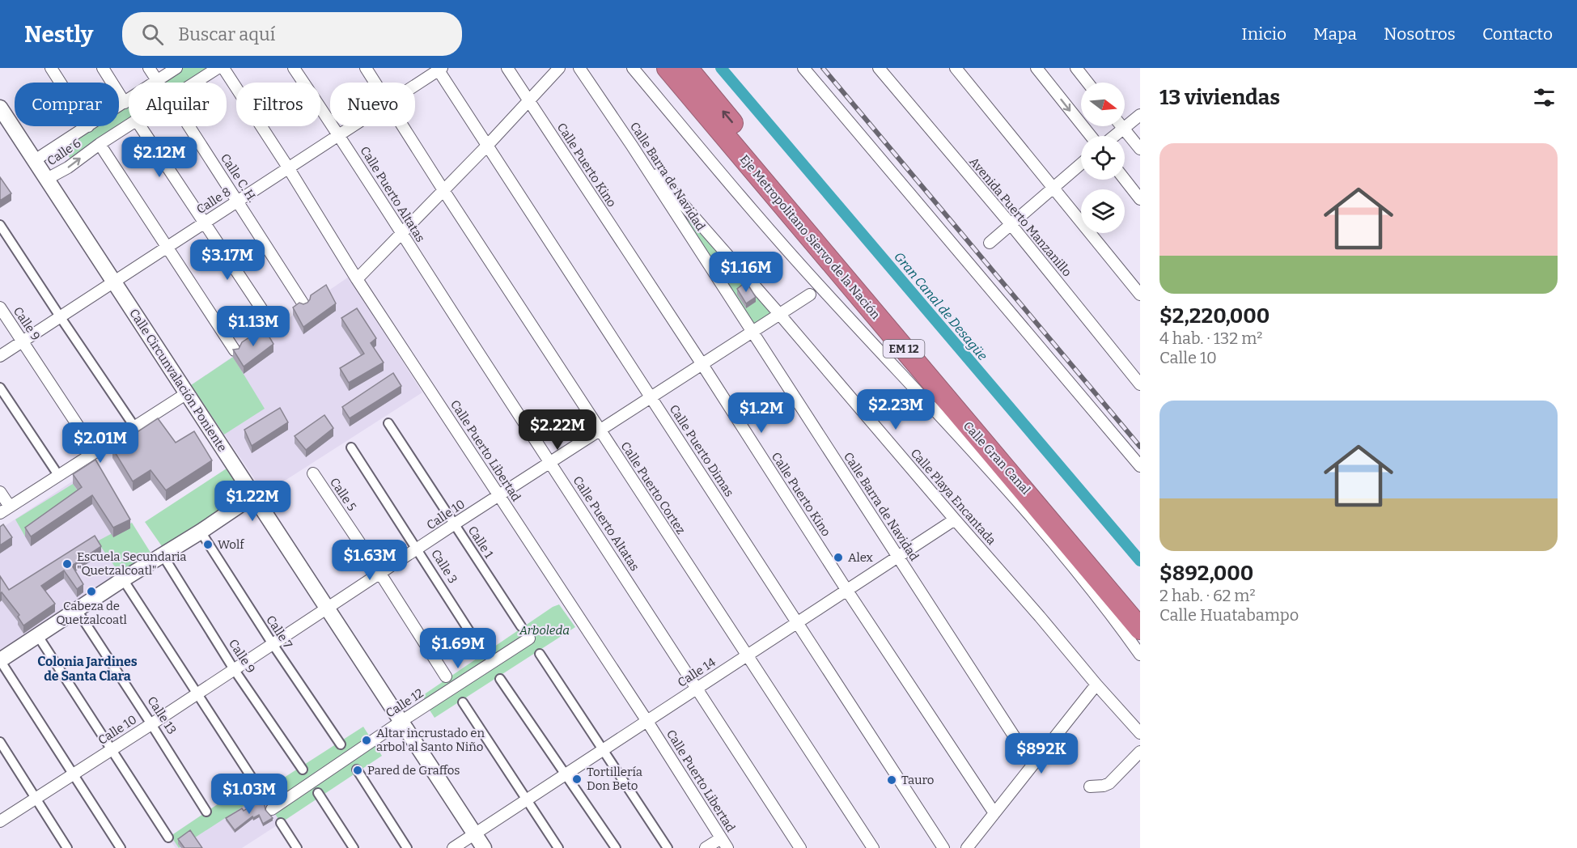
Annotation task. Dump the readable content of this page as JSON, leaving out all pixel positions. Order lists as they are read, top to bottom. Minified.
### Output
{"streets":{"highway":["Eje Metropolitano Siervo de la Nación","EM 12"],"street":["Calle 6","Calle Puerto Kino","Calle Barra de Navidad","Calle C. H.","Calle Puerto Altatas","Calle 8","Avenida Puerto Manzanillo","Calle 9","Calle Circunvalación Poniente","Calle Puerto Libertad","Calle Puerto Dimas","Calle Gran Canal","Calle Puerto Cortez","Calle 5","Calle Playa Encantada","Calle 10","Calle 1","Calle 3","Calle 7","Calle 14","Calle 12","Calle 13"]},"crossings":[["Calle 6","Calle C. H."],["Calle 6","Calle Circunvalación Poniente"],["Calle Puerto Kino","Calle 10"],["Calle Puerto Kino","Calle 14"],["Calle Barra de Navidad","Calle Playa Encantada"],["Calle Barra de Navidad","Calle 10"],["Calle Barra de Navidad","Calle 14"],["Calle C. H.","Calle 8"],["Calle Puerto Altatas","Calle 8"],["Calle Puerto Altatas","Calle 10"],["Calle Puerto Altatas","Calle 14"],["Calle 8","Calle 9"],["Calle 8","Calle Circunvalación Poniente"],["Calle 8","Calle Puerto Libertad"],["Calle 8","Calle Puerto Dimas"],["Calle 9","Calle 10"],["Calle Circunvalación Poniente","Calle 10"],["Calle Circunvalación Poniente","Calle 14"],["Calle Circunvalación Poniente","Calle 12"],["Calle Puerto Libertad","Calle 10"],["Calle Puerto Libertad","Calle 14"],["Calle Puerto Dimas","Calle 10"],["Calle Puerto Dimas","Calle 14"],["Calle Puerto Cortez","Calle 10"],["Calle Puerto Cortez","Calle 14"],["Calle 5","Calle 10"],["Calle Playa Encantada","Calle 10"],["Calle Playa Encantada","Calle 14"],["Calle 10","Calle 1"],["Calle 10","Calle 3"],["Calle 10","Calle 7"],["Calle 10","Calle 13"]],"districts":["Colonia Jardines de Santa Clara"],"water":["Gran Canal de Desagüe"],"parks":["Arboleda"],"places":["Wolf","Alex","Escuela Secundaria \"Quetzalcoatl\"","Cabeza de Quetzalcoatl","Altar incrustado en arbol al Santo Niño","Pared de Graffos","Tortillería Don Beto","Tauro"],"north":"right","page":{"header":"Nestly","search":"Buscar aquí","nav":["Inicio","Mapa","Nosotros","Contacto"],"heading":"13 viviendas","chip":["Comprar","Alquilar","Filtros","Nuevo"],"list":[{"name":"$2,220,000","note":"4 hab. · 132 m² · Calle 10"},{"name":"$892,000","note":"2 hab. · 62 m² · Calle Huatabampo"}],"price":["$2.12M","$3.17M","$1.16M","$1.13M","$2.23M","$1.2M","$2.22M","$2.01M","$1.22M","$1.63M","$1.69M","$892K","$1.03M"]}}
